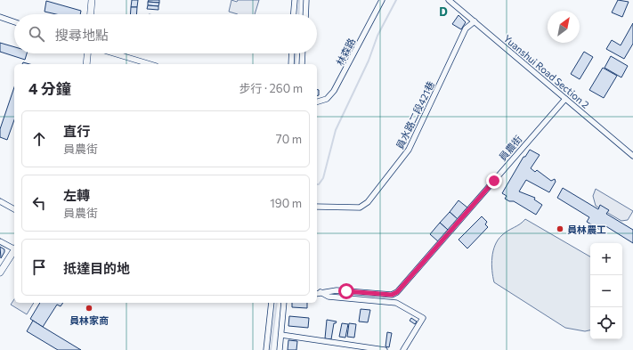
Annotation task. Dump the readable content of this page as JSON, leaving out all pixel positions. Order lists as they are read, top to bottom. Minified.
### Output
{"streets":{"street":["林森路","Yuanshui Road Section 2","員水路二段421巷","員農街"]},"crossings":[["Yuanshui Road Section 2","員水路二段421巷"],["Yuanshui Road Section 2","員農街"]],"places":["員林農工","員林家商"],"north":"top right","page":{"search":"搜尋地點","heading":["4 分鐘","步行 · 260 m"],"list":[["直行","員農街","70 m"],["左轉","員農街","190 m"],"抵達目的地"],"map_buttons":["+","−"]},"grid":{"columns":["D"]}}
